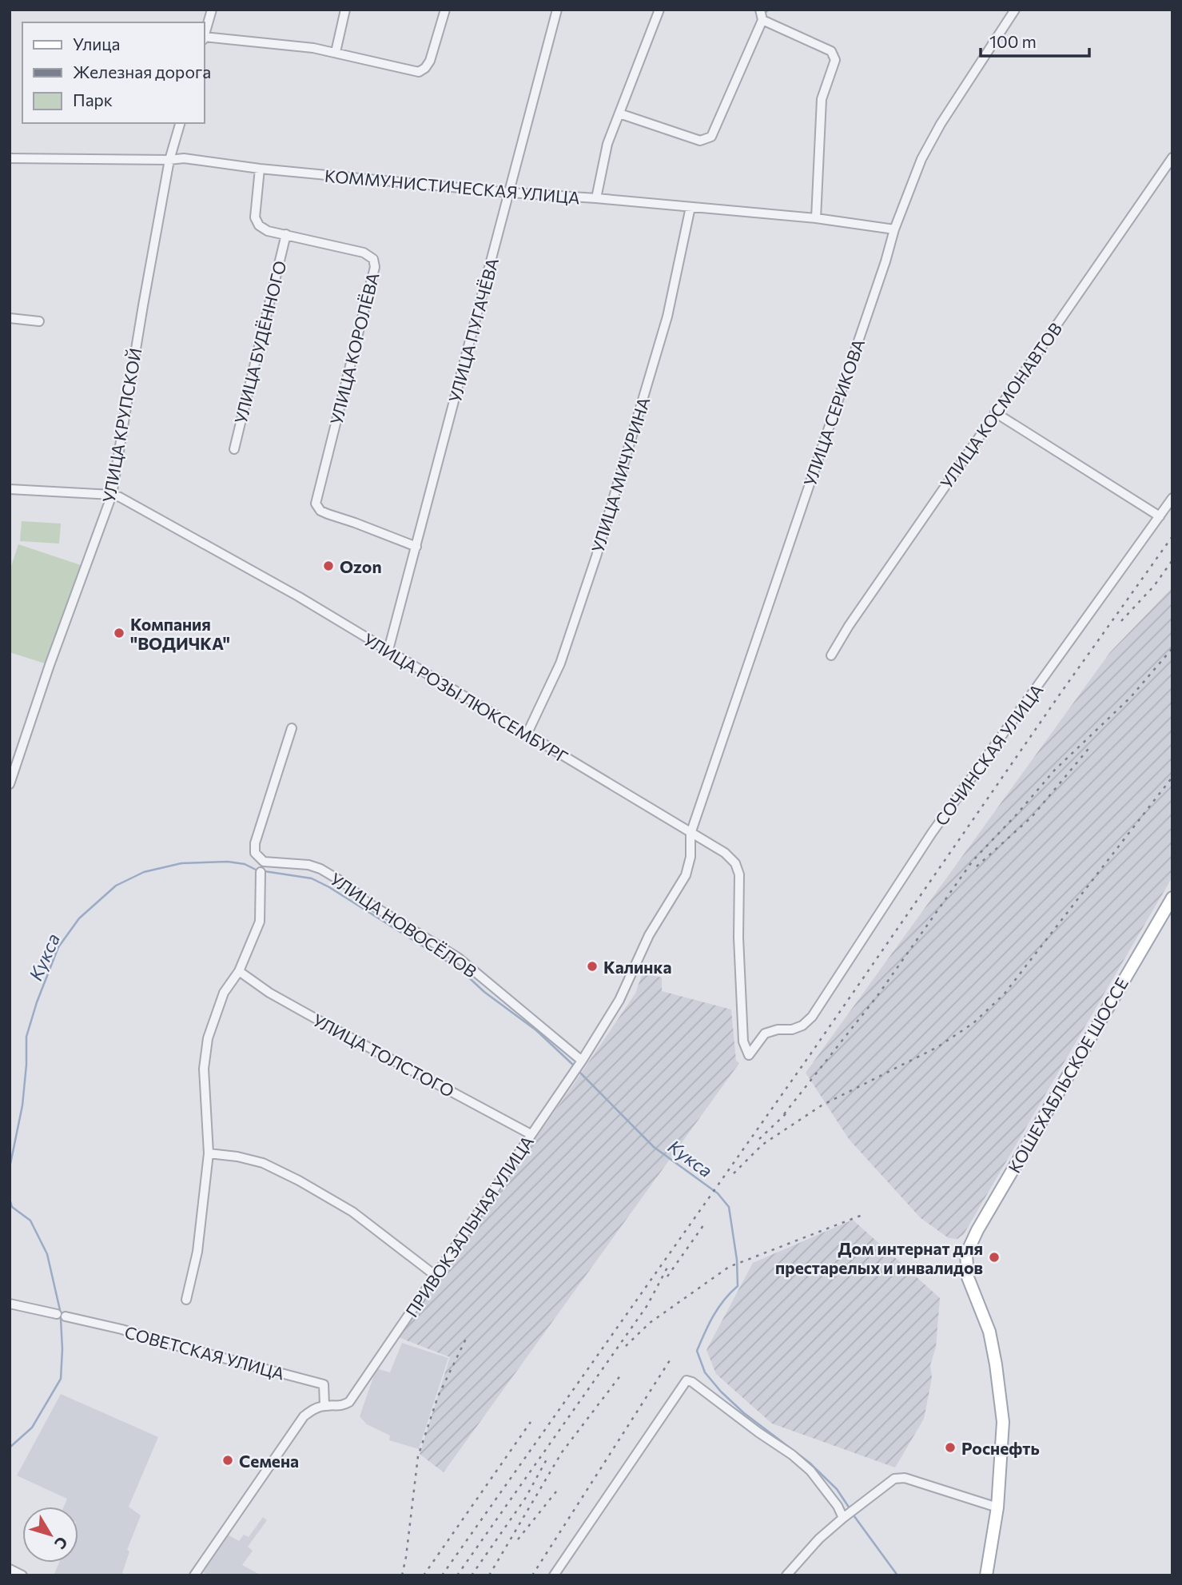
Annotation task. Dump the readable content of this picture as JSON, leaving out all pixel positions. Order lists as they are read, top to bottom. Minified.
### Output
{"streets":{"main road":["КОШЕХАБЛЬСКОЕ ШОССЕ"],"street":["КОММУНИСТИЧЕСКАЯ УЛИЦА","УЛИЦА ПУГАЧЁВА","УЛИЦА БУДЁННОГО","УЛИЦА КОРОЛЁВА","УЛИЦА КОСМОНАВТОВ","УЛИЦА СЕРИКОВА","УЛИЦА КРУПСКОЙ","УЛИЦА МИЧУРИНА","УЛИЦА РОЗЫ ЛЮКСЕМБУРГ","СОЧИНСКАЯ УЛИЦА","УЛИЦА НОВОСЁЛОВ","УЛИЦА ТОЛСТОГО","ПРИВОКЗАЛЬНАЯ УЛИЦА","СОВЕТСКАЯ УЛИЦА"]},"crossings":[["КОММУНИСТИЧЕСКАЯ УЛИЦА","УЛИЦА ПУГАЧЁВА"],["КОММУНИСТИЧЕСКАЯ УЛИЦА","УЛИЦА КОРОЛЁВА"],["КОММУНИСТИЧЕСКАЯ УЛИЦА","УЛИЦА СЕРИКОВА"],["КОММУНИСТИЧЕСКАЯ УЛИЦА","УЛИЦА КРУПСКОЙ"],["КОММУНИСТИЧЕСКАЯ УЛИЦА","УЛИЦА МИЧУРИНА"],["УЛИЦА ПУГАЧЁВА","УЛИЦА КОРОЛЁВА"],["УЛИЦА ПУГАЧЁВА","УЛИЦА РОЗЫ ЛЮКСЕМБУРГ"],["УЛИЦА БУДЁННОГО","УЛИЦА КОРОЛЁВА"],["УЛИЦА СЕРИКОВА","УЛИЦА РОЗЫ ЛЮКСЕМБУРГ"],["УЛИЦА СЕРИКОВА","ПРИВОКЗАЛЬНАЯ УЛИЦА"],["УЛИЦА КРУПСКОЙ","УЛИЦА РОЗЫ ЛЮКСЕМБУРГ"],["УЛИЦА МИЧУРИНА","УЛИЦА РОЗЫ ЛЮКСЕМБУРГ"],["УЛИЦА РОЗЫ ЛЮКСЕМБУРГ","СОЧИНСКАЯ УЛИЦА"],["УЛИЦА РОЗЫ ЛЮКСЕМБУРГ","ПРИВОКЗАЛЬНАЯ УЛИЦА"],["УЛИЦА НОВОСЁЛОВ","ПРИВОКЗАЛЬНАЯ УЛИЦА"],["УЛИЦА ТОЛСТОГО","ПРИВОКЗАЛЬНАЯ УЛИЦА"],["ПРИВОКЗАЛЬНАЯ УЛИЦА","СОВЕТСКАЯ УЛИЦА"]],"water":["Кукса"],"places":["Ozon","Компания \"ВОДИЧКА\"","Калинка","Дом интернат для престарелых и инвалидов","Роснефть","Семена"],"legend":["Улица","Железная дорога","Парк"],"scale_bar":"100 m","north":"bottom right"}
